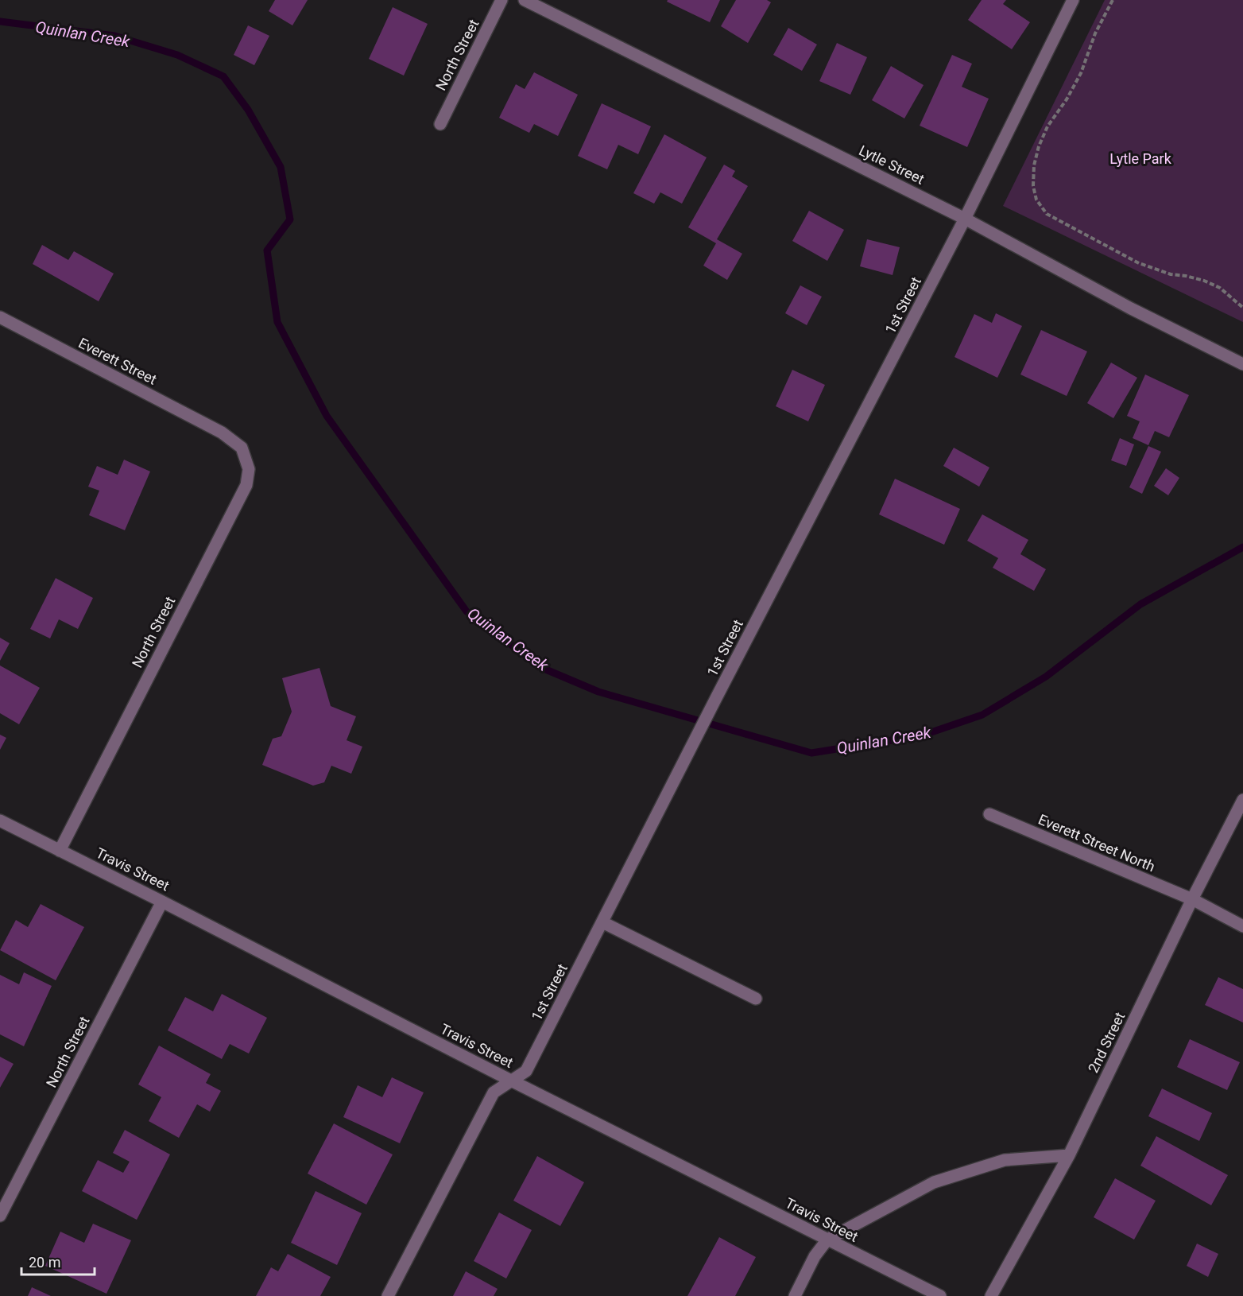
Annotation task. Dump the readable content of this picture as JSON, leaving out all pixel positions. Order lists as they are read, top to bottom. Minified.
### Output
{"streets":{"street":["North Street","Lytle Street","1st Street","Everett Street","Everett Street North","Travis Street","2nd Street"]},"crossings":[["North Street","Everett Street"],["North Street","Travis Street"],["Lytle Street","1st Street"],["1st Street","Travis Street"],["Everett Street North","2nd Street"]],"water":["Quinlan Creek"],"parks":["Lytle Park"],"scale_bar":"20 m"}
